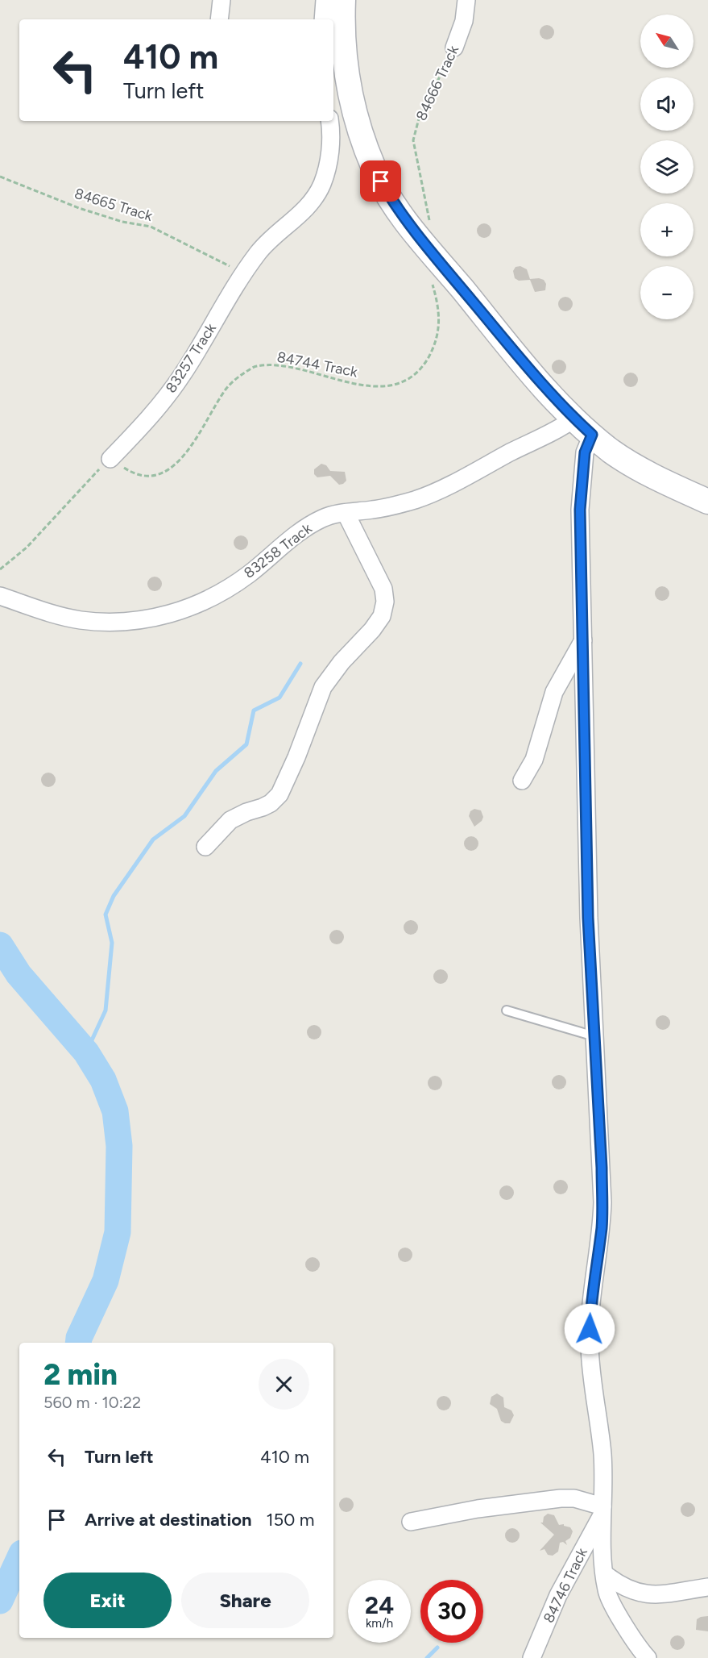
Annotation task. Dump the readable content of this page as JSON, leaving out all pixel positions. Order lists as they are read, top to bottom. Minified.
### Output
{"streets":{"street":["84666 Track","83257 Track","83258 Track","84746 Track"],"path":["84665 Track","84744 Track"]},"crossings":[["84665 Track","83257 Track"],["83257 Track","84744 Track"]],"north":"top left","page":{"map_buttons":["+","−"],"turn":["410 m","Turn left"],"heading":["2 min","560 m · 10:22"],"list":[{"name":"Turn left","value":"410 m"},{"name":"Arrive at destination","value":"150 m"}],"buttons":["Exit","Share"],"speed":"24 km/h","limit":"30"}}
